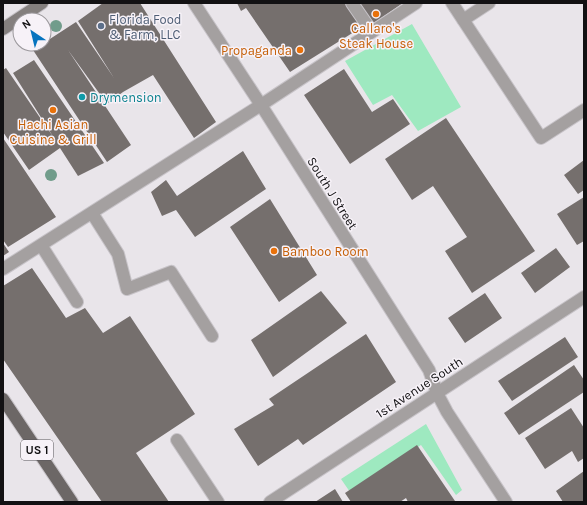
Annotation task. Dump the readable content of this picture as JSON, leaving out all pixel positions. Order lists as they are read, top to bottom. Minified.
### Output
{"streets":{"main road":["US 1"],"street":["South J Street","1st Avenue South"]},"crossings":[["South J Street","1st Avenue South"]],"places":["Callaro's Steak House","Florida Food & Farm, LLC","Propaganda","Drymension","Hachi Asian Cuisine & Grill","Bamboo Room"],"north":"top left"}
